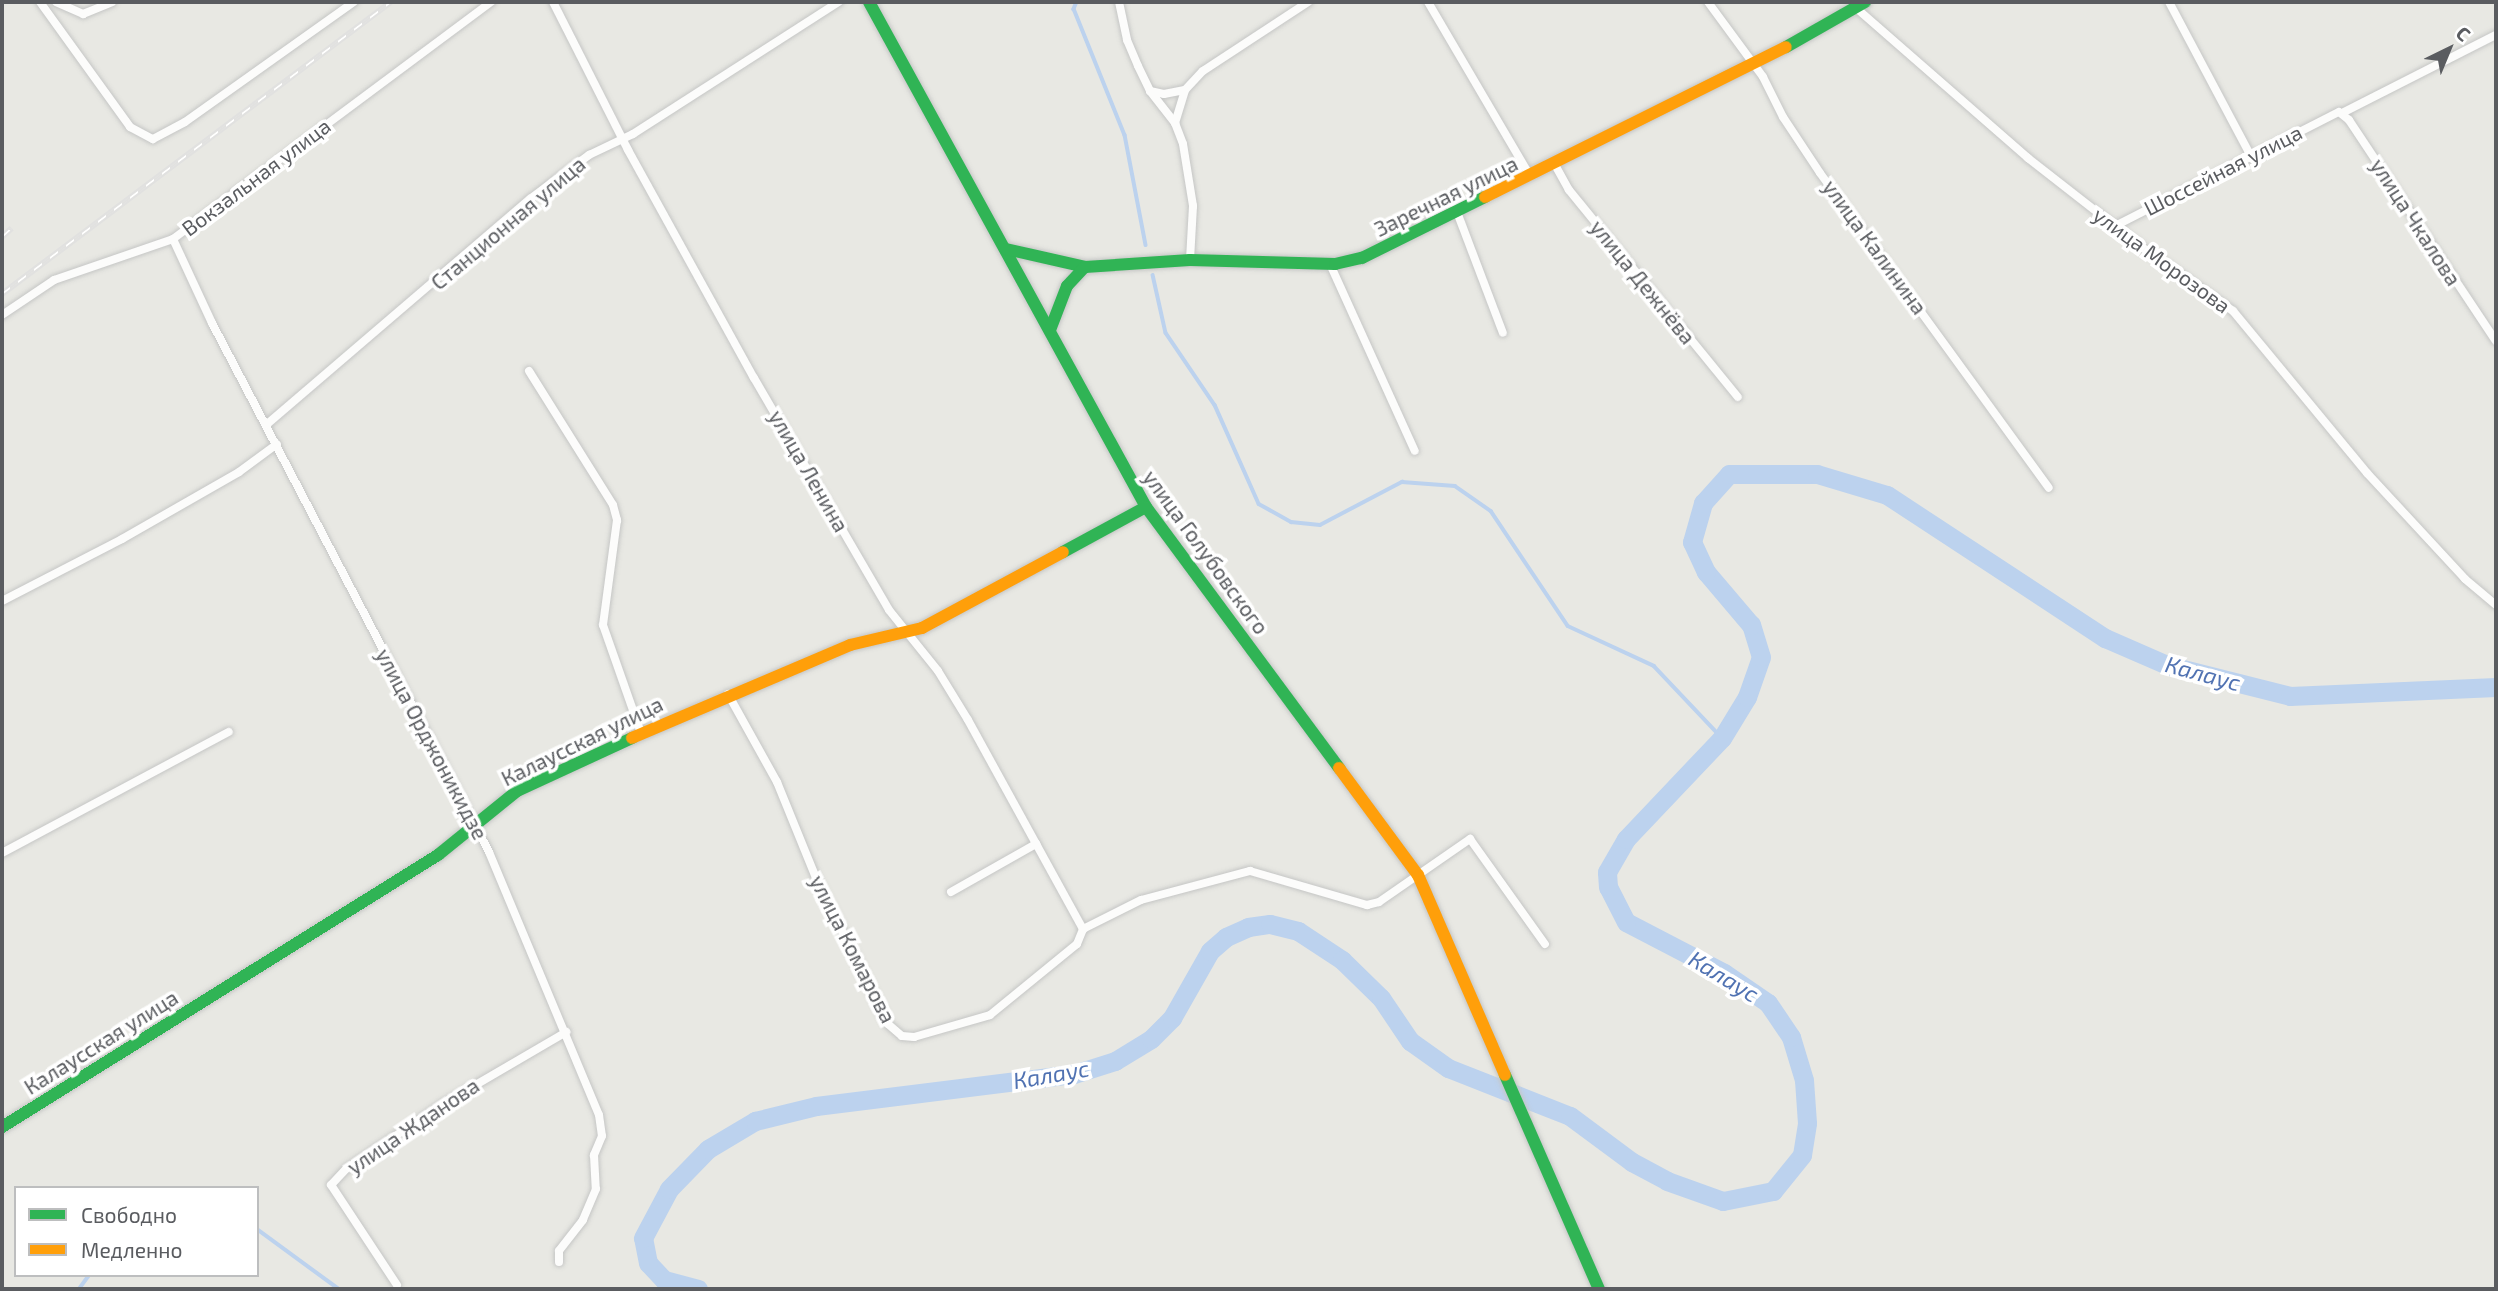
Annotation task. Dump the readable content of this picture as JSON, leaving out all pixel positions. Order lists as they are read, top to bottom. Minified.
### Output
{"streets":{"street":["Шоссейная улица","Вокзальная улица","Заречная улица","улица Чкалова","Станционная улица","улица Калинина","улица Морозова","улица Дежнёва","улица Ленина","улица Голубовского","Калаусская улица","улица Орджоникидзе","улица Комарова","улица Жданова"]},"crossings":[["Шоссейная улица","улица Чкалова"],["Шоссейная улица","улица Морозова"],["Вокзальная улица","улица Орджоникидзе"],["Заречная улица","улица Калинина"],["Заречная улица","улица Морозова"],["Заречная улица","улица Дежнёва"],["Заречная улица","улица Голубовского"],["Станционная улица","улица Ленина"],["Станционная улица","улица Орджоникидзе"],["улица Ленина","Калаусская улица"],["улица Ленина","улица Комарова"],["улица Голубовского","Калаусская улица"],["улица Голубовского","улица Комарова"],["Калаусская улица","улица Орджоникидзе"],["Калаусская улица","улица Комарова"],["улица Орджоникидзе","улица Жданова"]],"water":["Калаус"],"legend":["Свободно","Медленно"],"north":"top right"}
